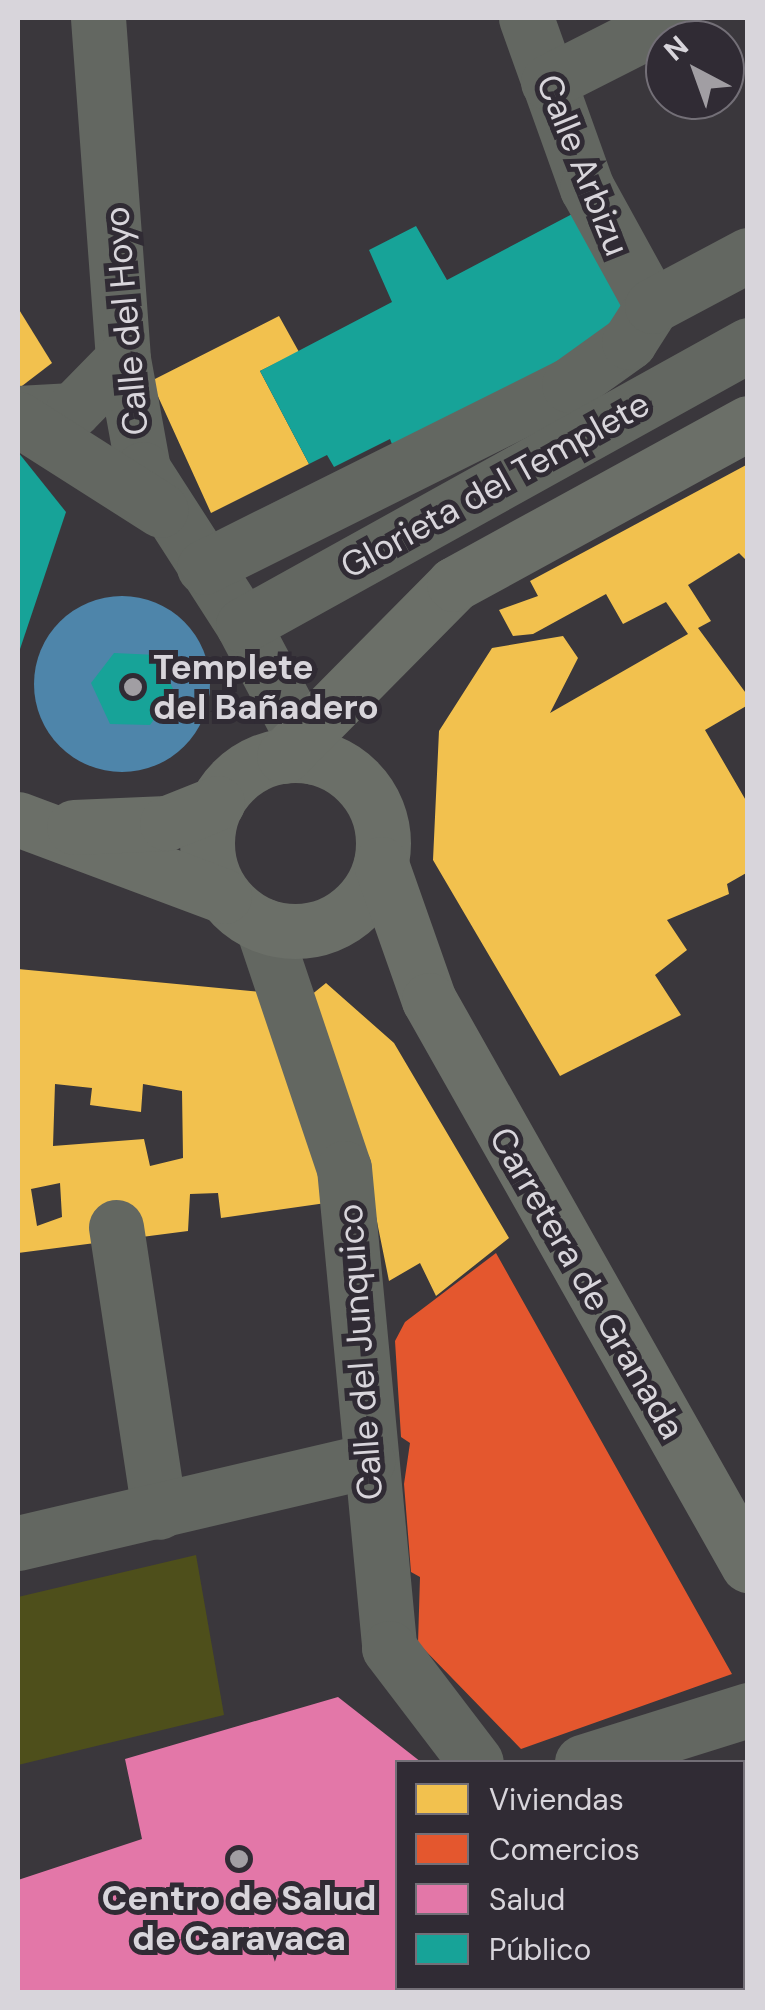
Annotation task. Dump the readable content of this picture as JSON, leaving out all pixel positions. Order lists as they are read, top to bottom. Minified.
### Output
{"streets":{"main road":["Carretera de Granada"],"street":["Calle Arbizu","Calle del Hoyo","Glorieta del Templete","Calle del Junquico"]},"crossings":[["Calle del Hoyo","Glorieta del Templete"],["Calle del Hoyo","Carretera de Granada"],["Calle del Hoyo","Calle del Junquico"],["Carretera de Granada","Calle del Junquico"]],"places":["Templete del Bañadero","Centro de Salud de Caravaca"],"legend":["Viviendas","Comercios","Salud","Público"],"north":"top left"}
